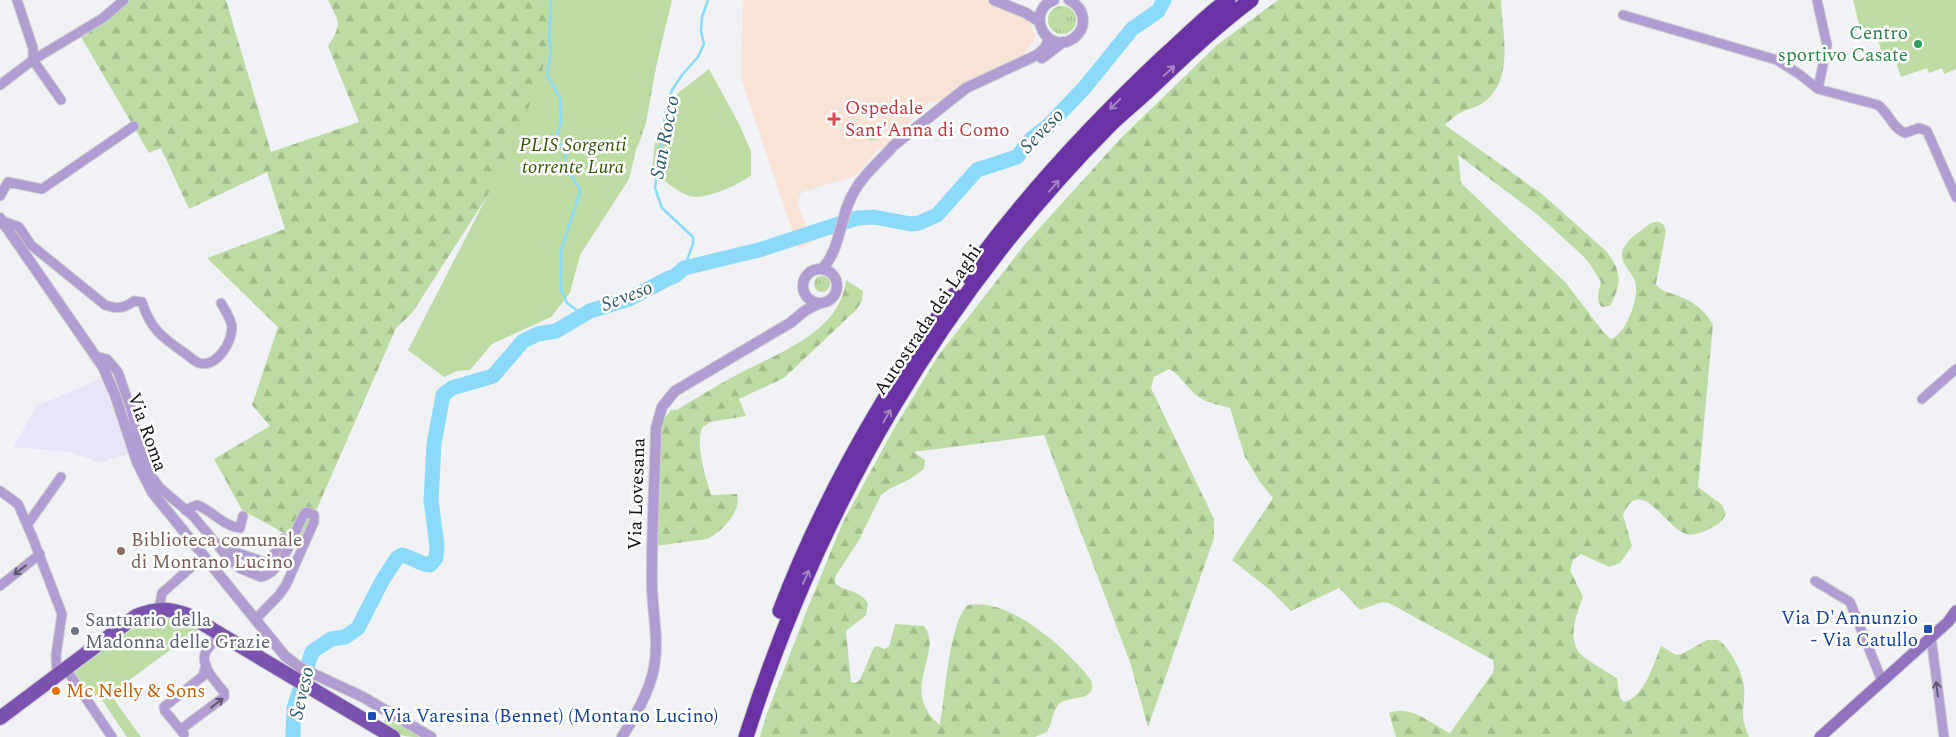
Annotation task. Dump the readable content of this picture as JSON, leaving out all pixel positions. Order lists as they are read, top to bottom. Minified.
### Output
{"streets":{"highway":["Autostrada dei Laghi"],"street":["Via Roma","Via Lovesana"]},"water":["Seveso","San Rocco"],"parks":["PLIS Sorgenti torrente Lura"],"places":{"other":["Centro sportivo Casate","Biblioteca comunale di Montano Lucino","Santuario della Madonna delle Grazie","Mc Nelly & Sons"],"health":["Ospedale Sant'Anna di Como"],"transit":["Via D'Annunzio - Via Catullo","Via Varesina (Bennet) (Montano Lucino)"]}}
